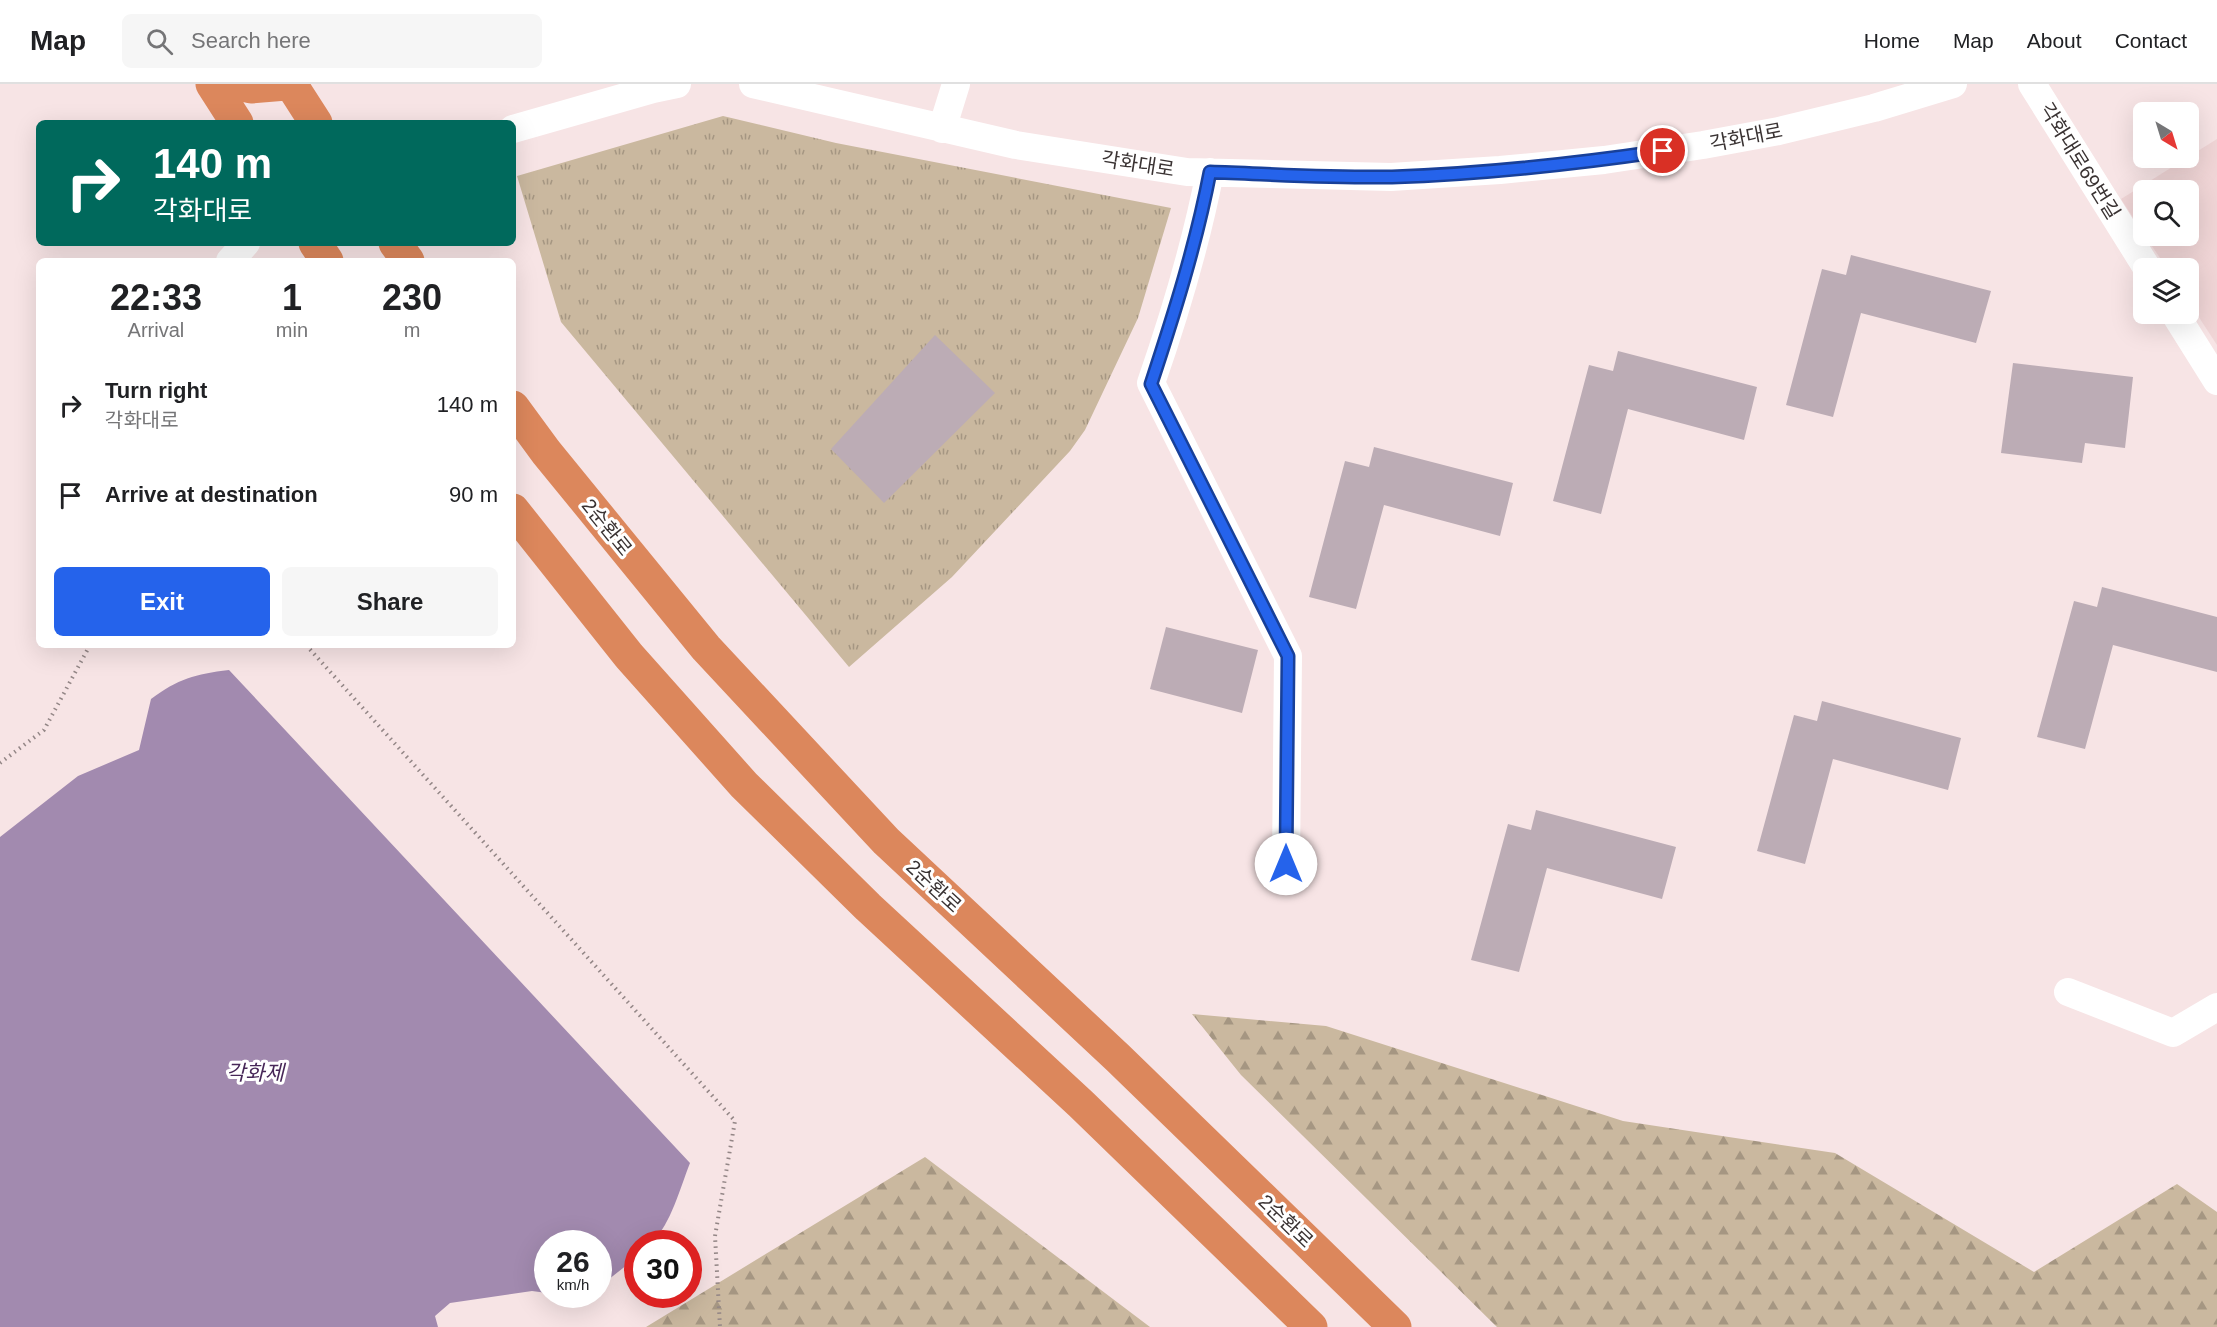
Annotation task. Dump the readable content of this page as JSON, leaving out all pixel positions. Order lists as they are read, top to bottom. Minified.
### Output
{"streets":{"highway":["2순환로"],"street":["각화대로","각화대로69번길"]},"water":["각화제"],"north":"bottom right","page":{"header":"Map","search":"Search here","nav":["Home","Map","About","Contact"],"turn":["140 m","각화대로"],"eta":["22:33","Arrival","1","min","230","m"],"list":[{"name":"Turn right","note":"각화대로","value":"140 m"},{"name":"Arrive at destination","value":"90 m"}],"buttons":["Exit","Share"],"speed":"26 km/h","limit":"30"}}
